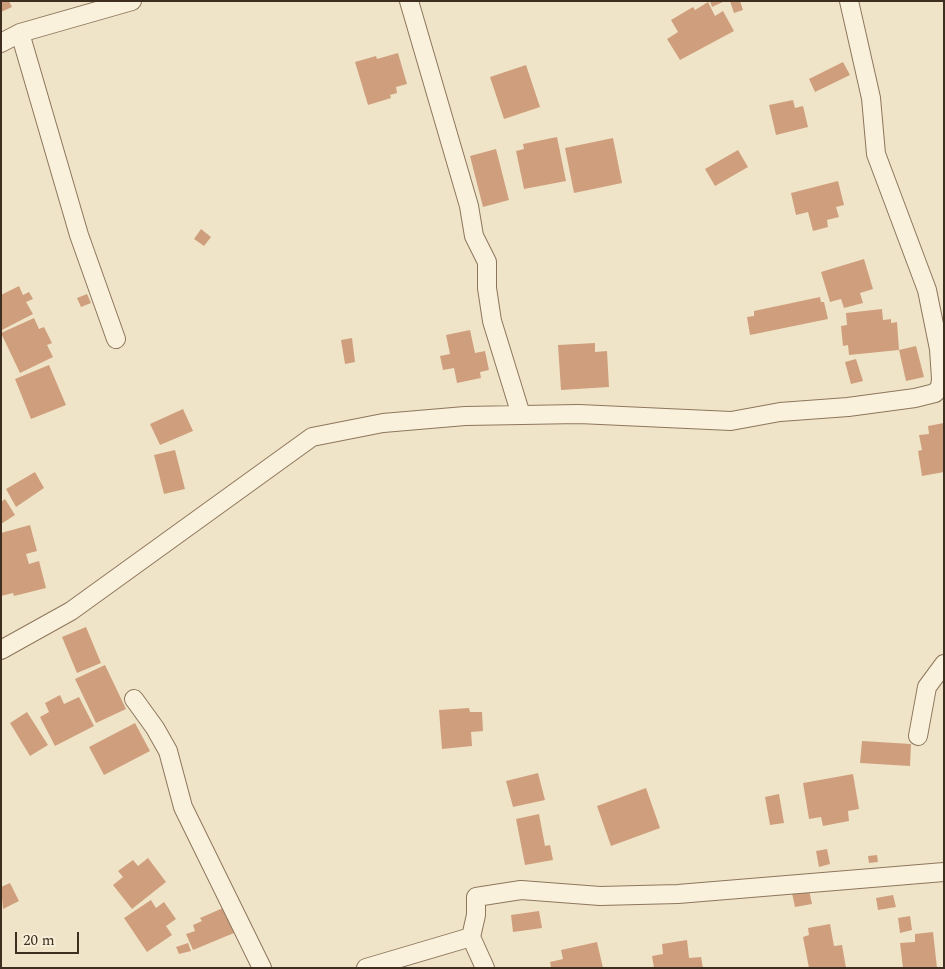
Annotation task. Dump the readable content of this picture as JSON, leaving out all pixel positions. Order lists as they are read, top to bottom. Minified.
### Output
{"scale_bar":"20 m"}
